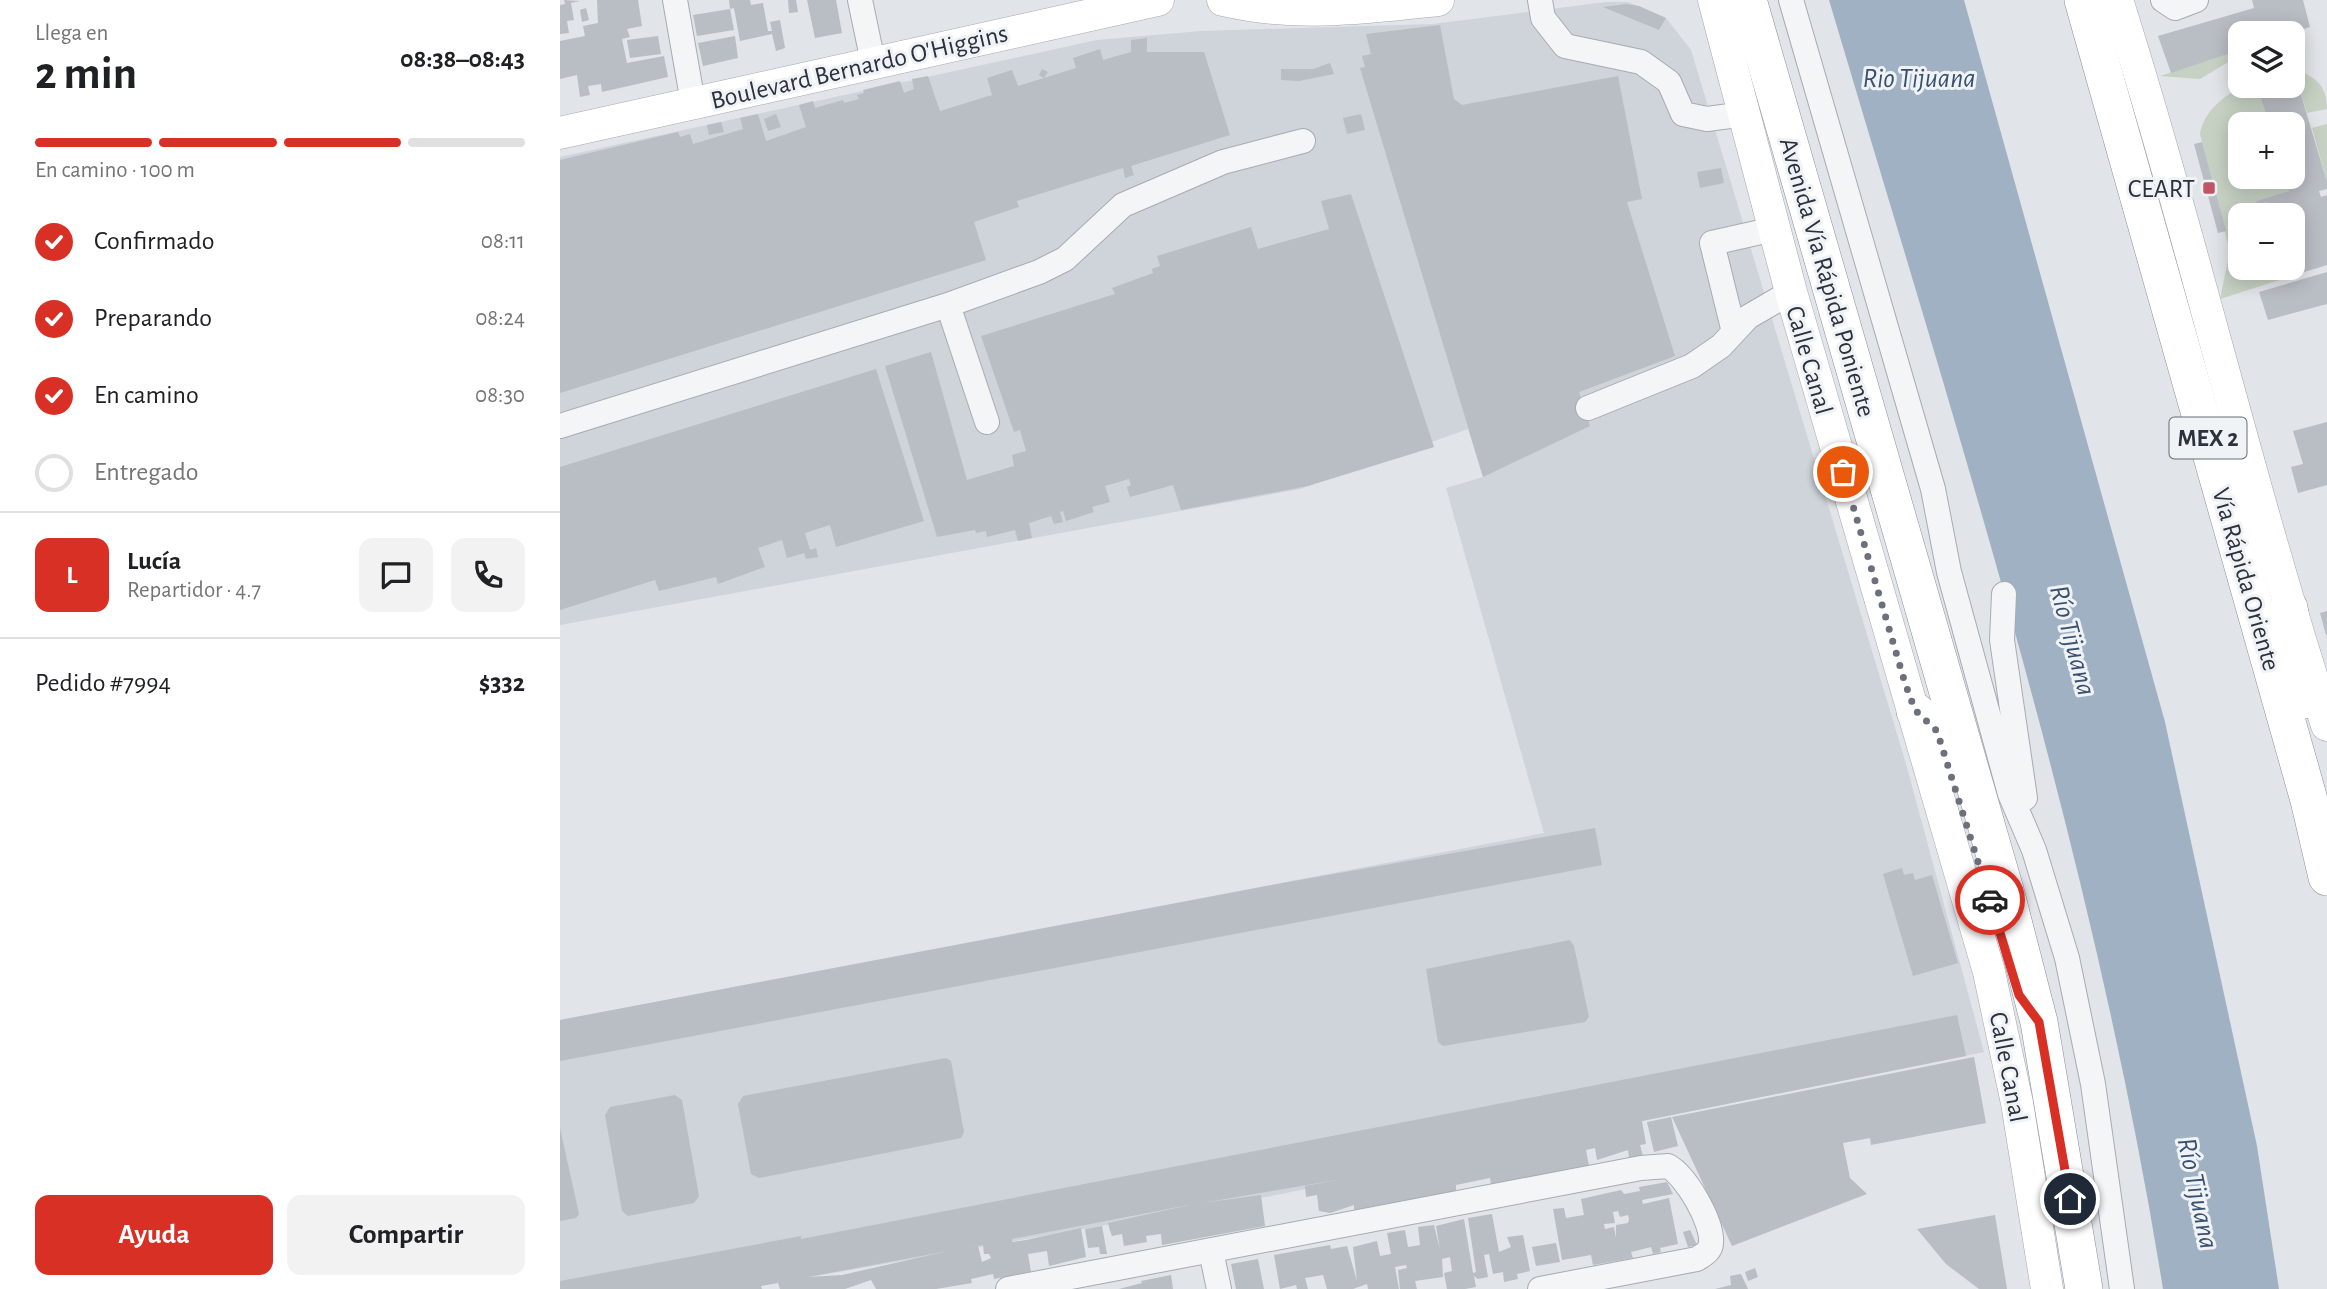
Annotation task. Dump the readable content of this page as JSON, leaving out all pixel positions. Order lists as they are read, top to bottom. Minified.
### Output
{"streets":{"highway":["Avenida Vía Rápida Poniente","MEX 2","Vía Rápida Oriente"],"main road":["Boulevard Bernardo O'Higgins","Calle Canal"]},"water":["Rio Tijuana","Río Tijuana"],"places":{"transit":["CEART"]},"page":{"heading":["2 min","Llega en","08:38–08:43"],"panel":["Lucía","Repartidor · 4.7","Pedido #7994","$332"],"map_buttons":["+","−"],"bar":"En camino · 100 m","list":[["Confirmado","08:11"],["Preparando","08:24"],["En camino","08:30"],"Entregado"],"round":"L","buttons":["Ayuda","Compartir"]}}
